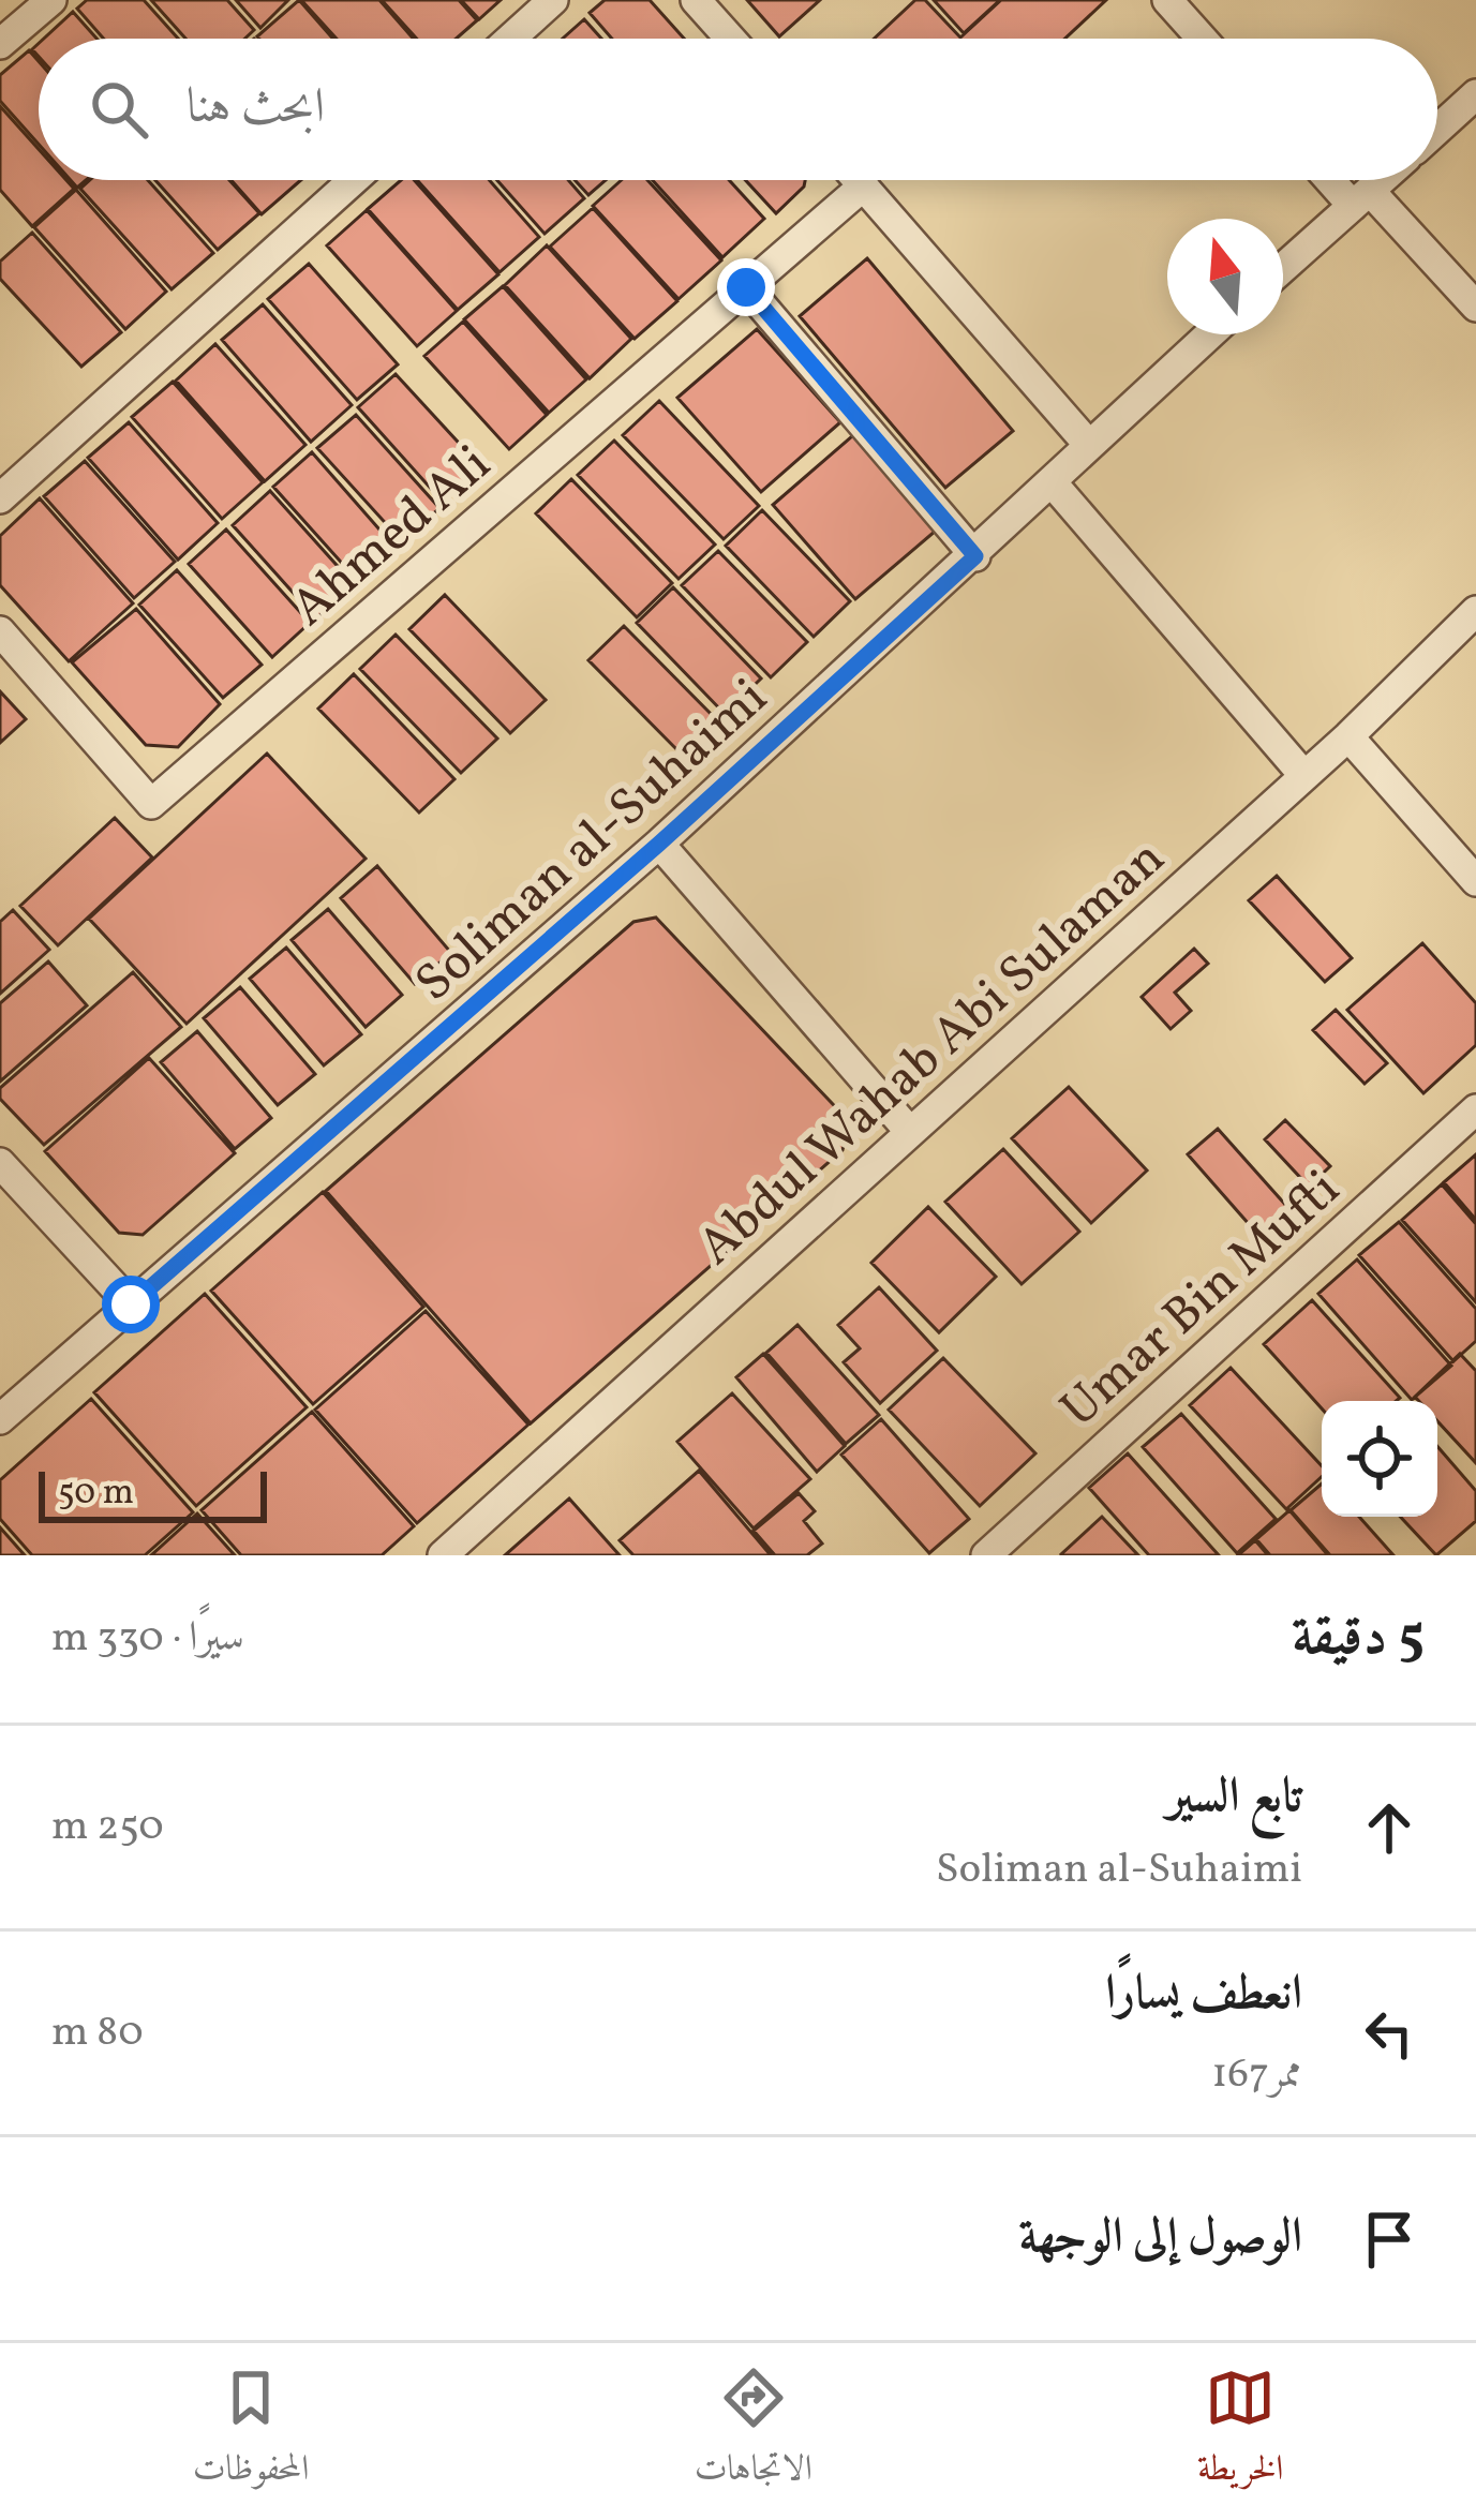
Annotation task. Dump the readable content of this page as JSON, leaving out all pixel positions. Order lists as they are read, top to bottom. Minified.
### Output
{"streets":{"street":["Ahmed Ali","Soliman al-Suhaimi","Abdul Wahab Abi Sulaman","Umar Bin Mufti"]},"scale_bar":"50 m","north":"top","page":{"search":"ابحث هنا","scale":"50 m","heading":["5 دقيقة","سيرًا · 330 m"],"list":[["تابع السير","Soliman al-Suhaimi","250 m"],["انعطف يسارًا","ممر167","80 m"],"الوصول إلى الوجهة"],"nav":["الخريطة","الاتجاهات","المحفوظات"]}}
